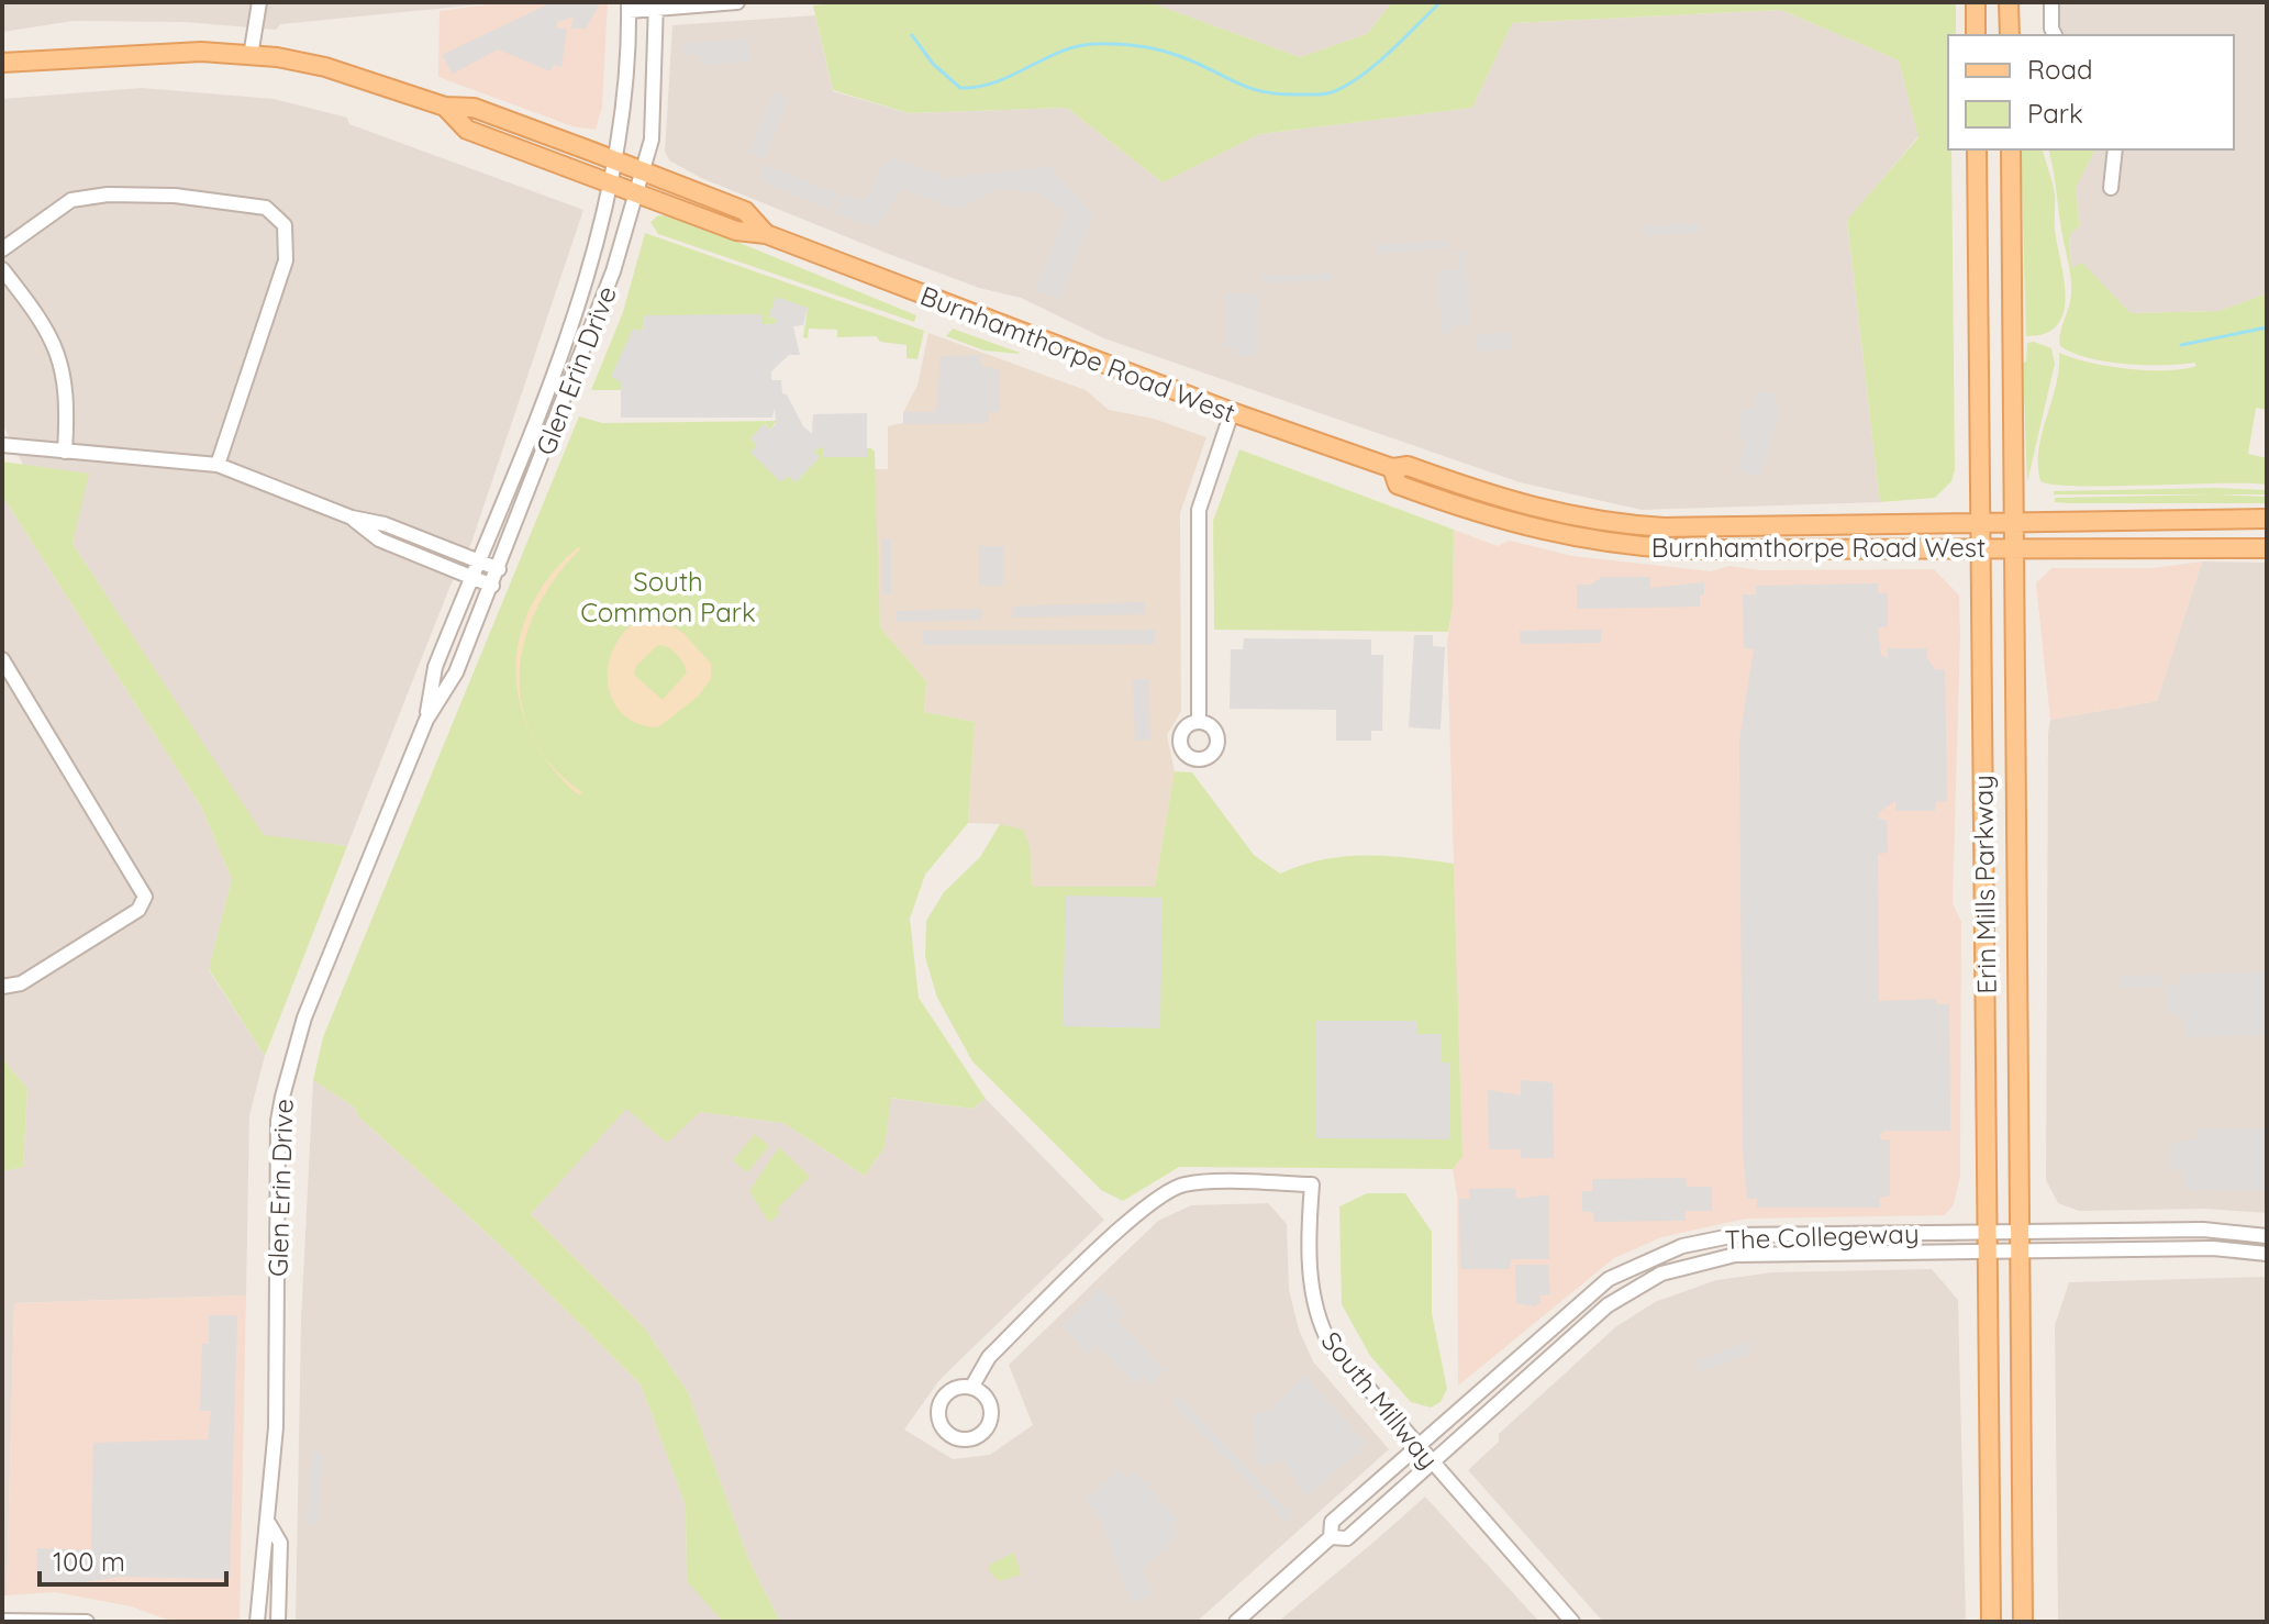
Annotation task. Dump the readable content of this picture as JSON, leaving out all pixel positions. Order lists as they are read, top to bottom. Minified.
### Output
{"streets":{"main road":["Burnhamthorpe Road West","Erin Mills Parkway"],"street":["Glen Erin Drive","The Collegeway","South Millway"]},"crossings":[["Burnhamthorpe Road West","Glen Erin Drive"],["Burnhamthorpe Road West","Erin Mills Parkway"],["Erin Mills Parkway","The Collegeway"],["The Collegeway","South Millway"]],"parks":["South Common Park"],"legend":["Road","Park"],"scale_bar":"100 m"}
